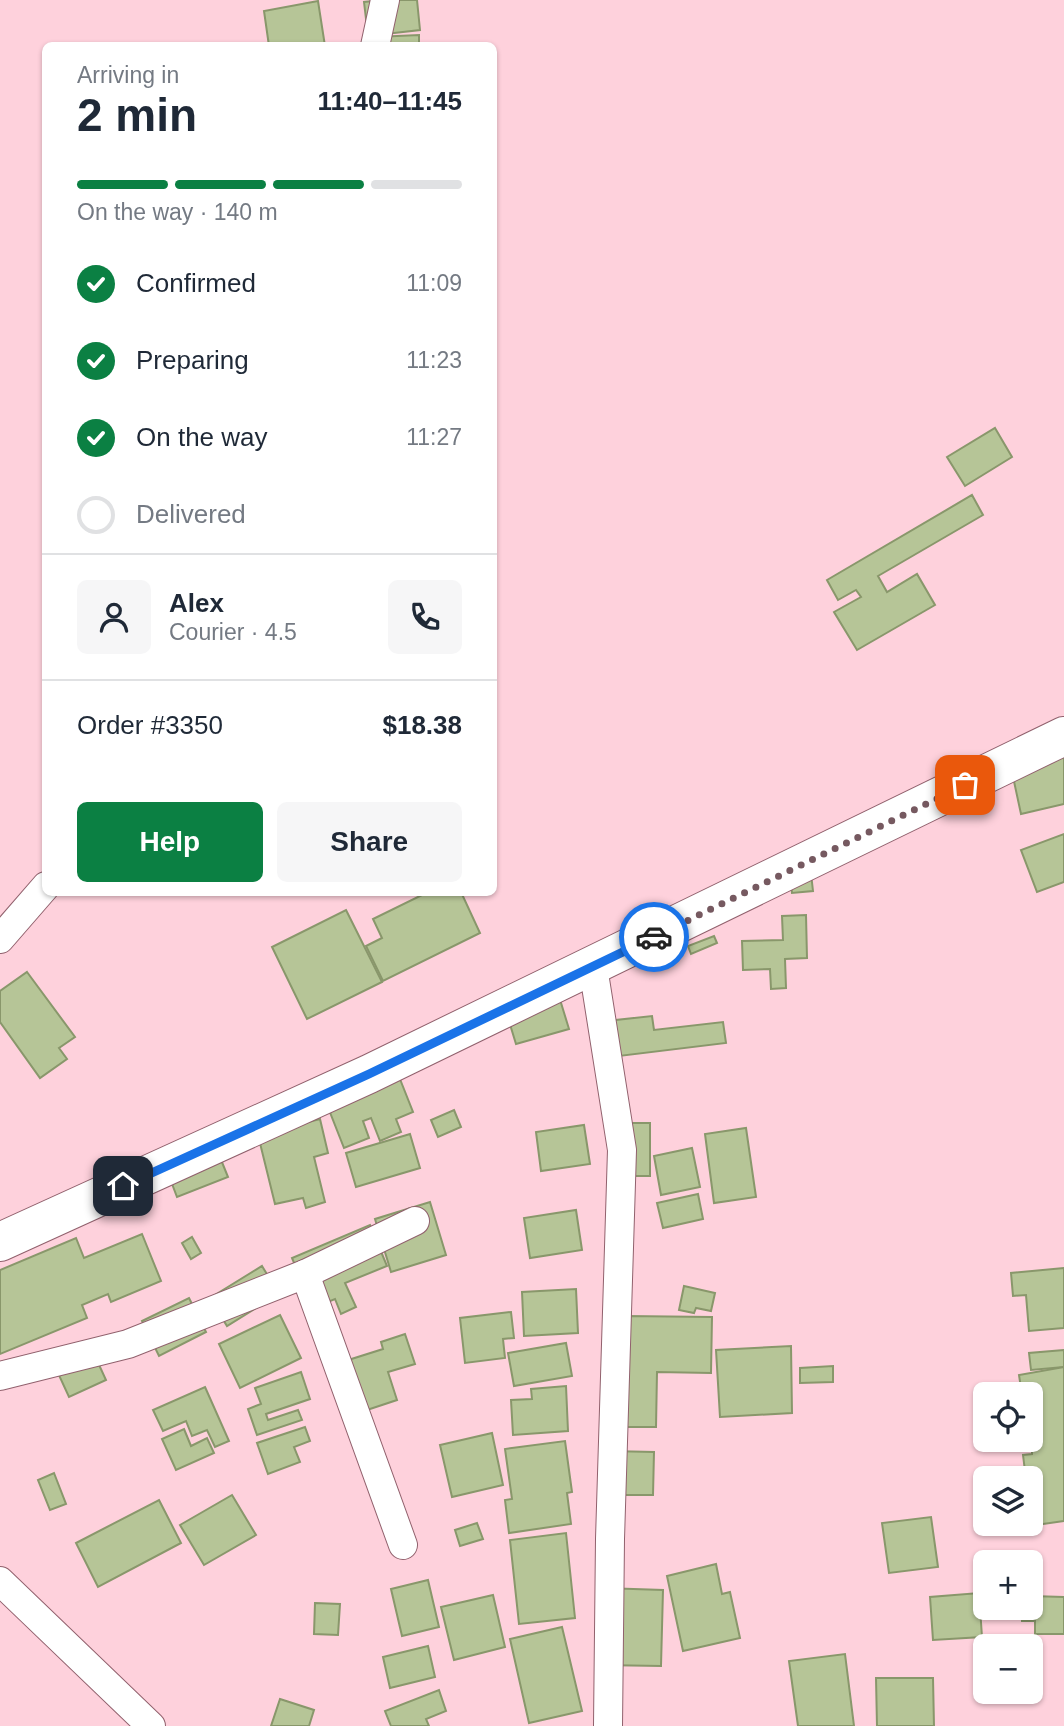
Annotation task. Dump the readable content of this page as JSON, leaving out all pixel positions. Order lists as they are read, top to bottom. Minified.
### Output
{"page":{"heading":["2 min","Arriving in","11:40–11:45"],"panel":["Alex","Courier · 4.5","Order #3350","$18.38"],"bar":"On the way · 140 m","list":[["Confirmed","11:09"],["Preparing","11:23"],["On the way","11:27"],"Delivered"],"buttons":["Help","Share"],"map_buttons":["+","−"]}}
